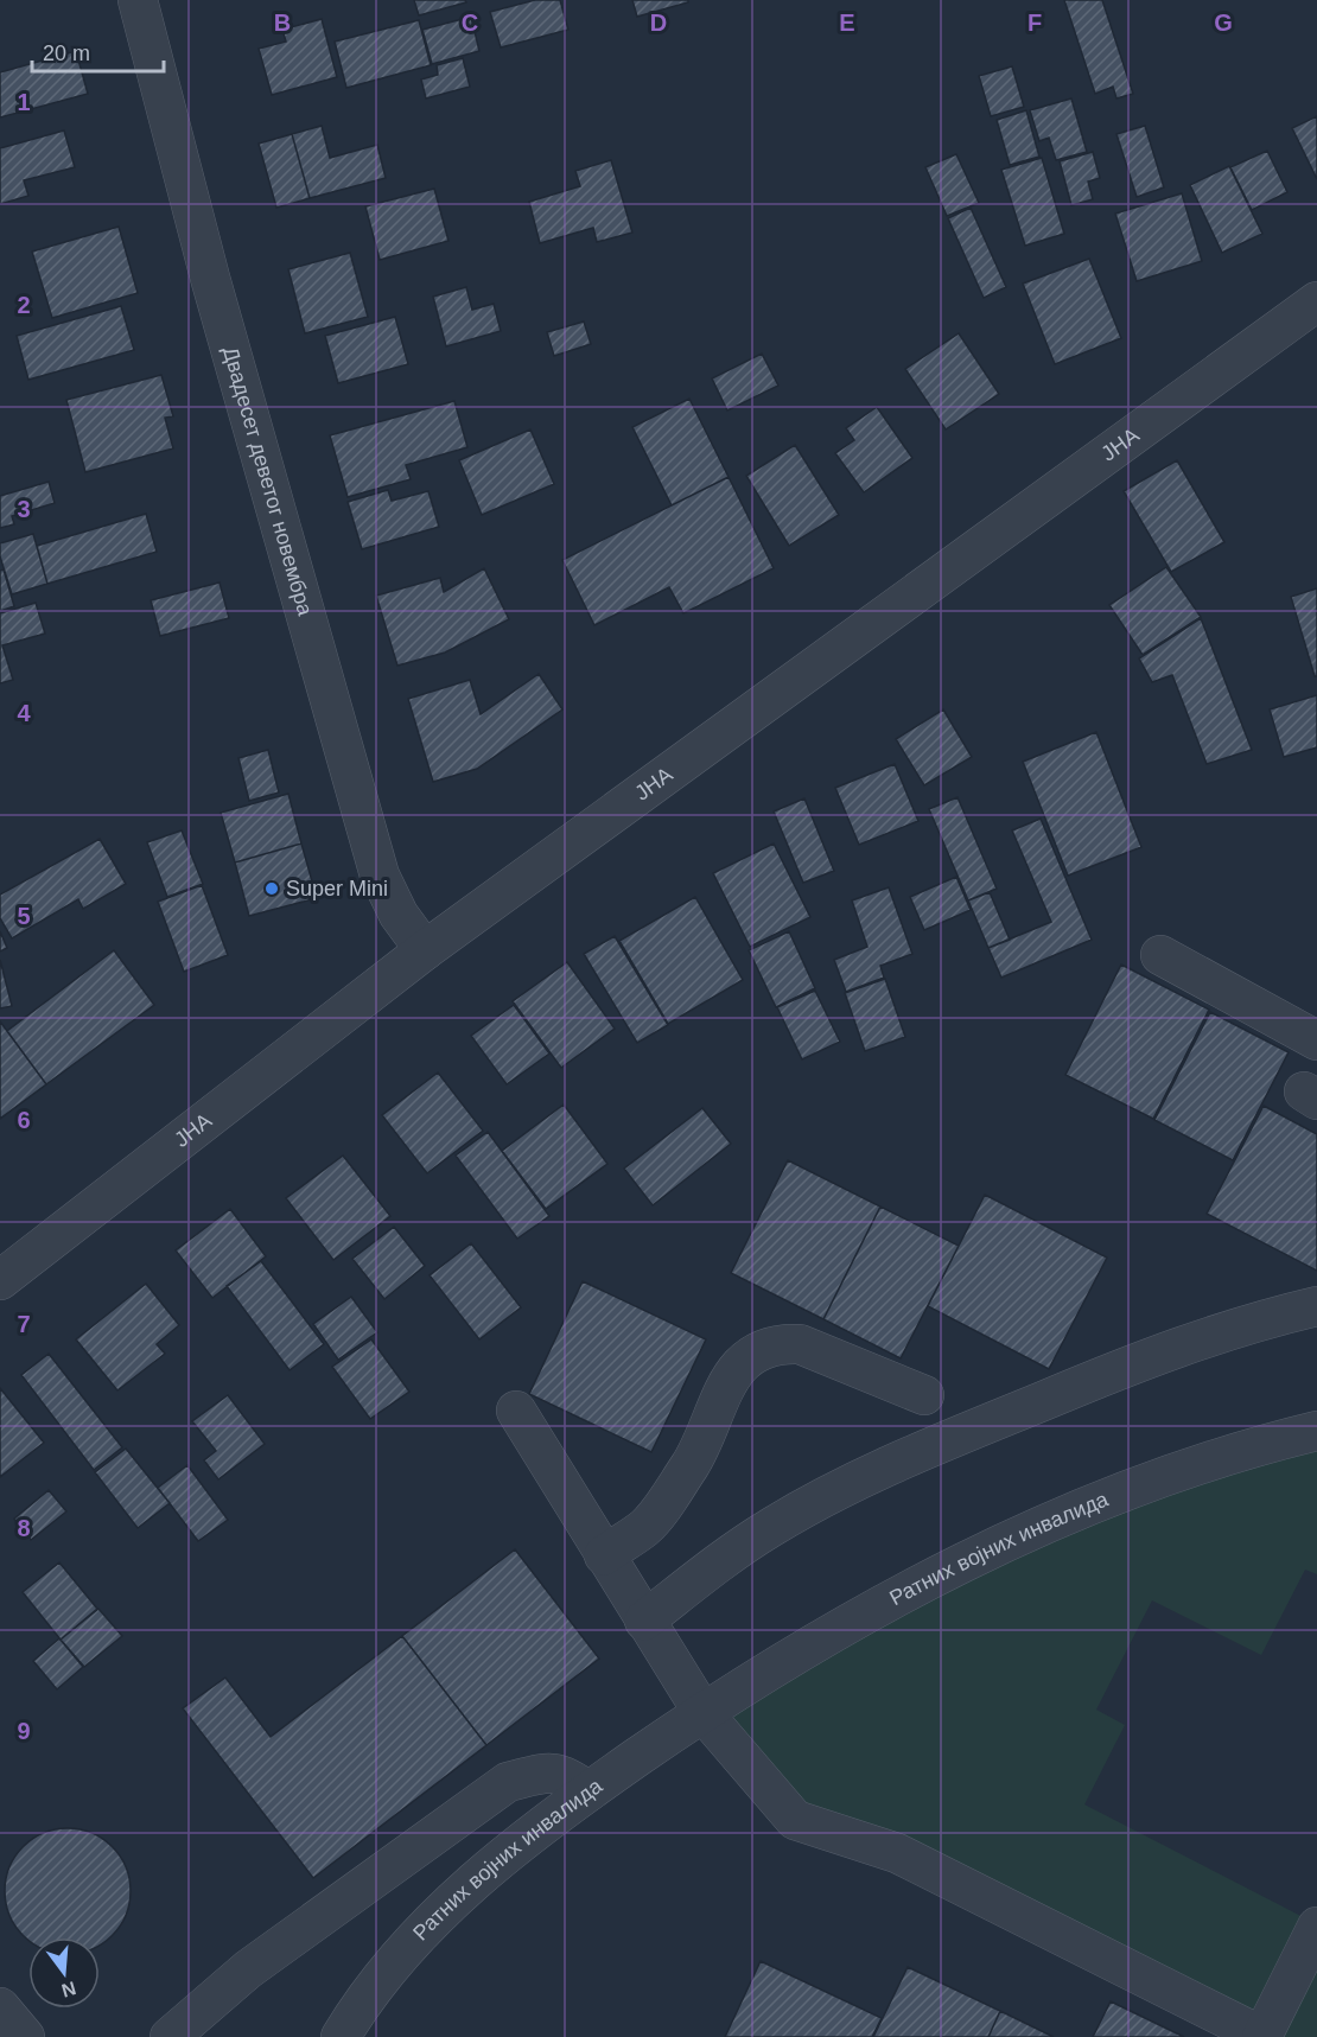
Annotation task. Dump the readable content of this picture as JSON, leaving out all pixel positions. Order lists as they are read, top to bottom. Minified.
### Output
{"streets":{"street":["ЈНА","Двадесет деветог новембра","Ратних војних инвалида"]},"crossings":[["ЈНА","Двадесет деветог новембра"]],"places":["Super Mini"],"scale_bar":"20 m","north":"bottom","grid":{"columns":["B","C","D","E","F","G"],"rows":["1","2","3","4","5","6","7","8","9"]}}
